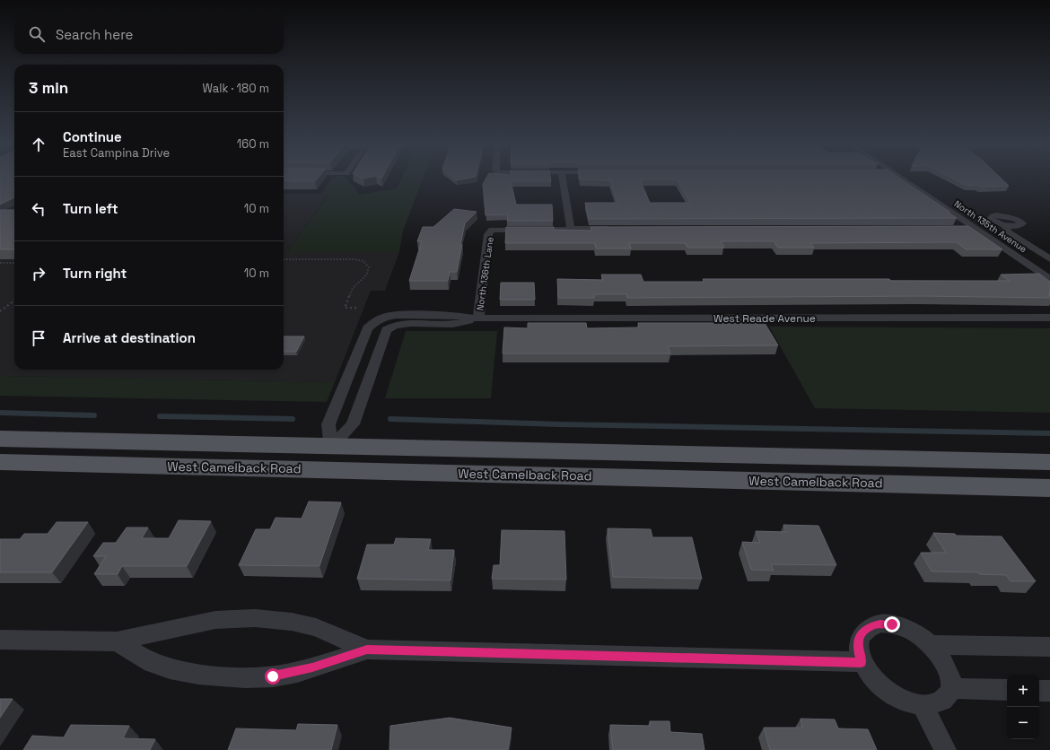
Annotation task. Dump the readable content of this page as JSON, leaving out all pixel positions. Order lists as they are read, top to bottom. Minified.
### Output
{"streets":{"main road":["West Camelback Road"],"street":["North 135th Avenue","North 136th Lane","West Reade Avenue"]},"crossings":[["North 136th Lane","West Reade Avenue"]],"page":{"search":"Search here","heading":["3 min","Walk · 180 m"],"list":[["Continue","East Campina Drive","160 m"],["Turn left","10 m"],["Turn right","10 m"],"Arrive at destination"],"map_buttons":["+","−"]}}
